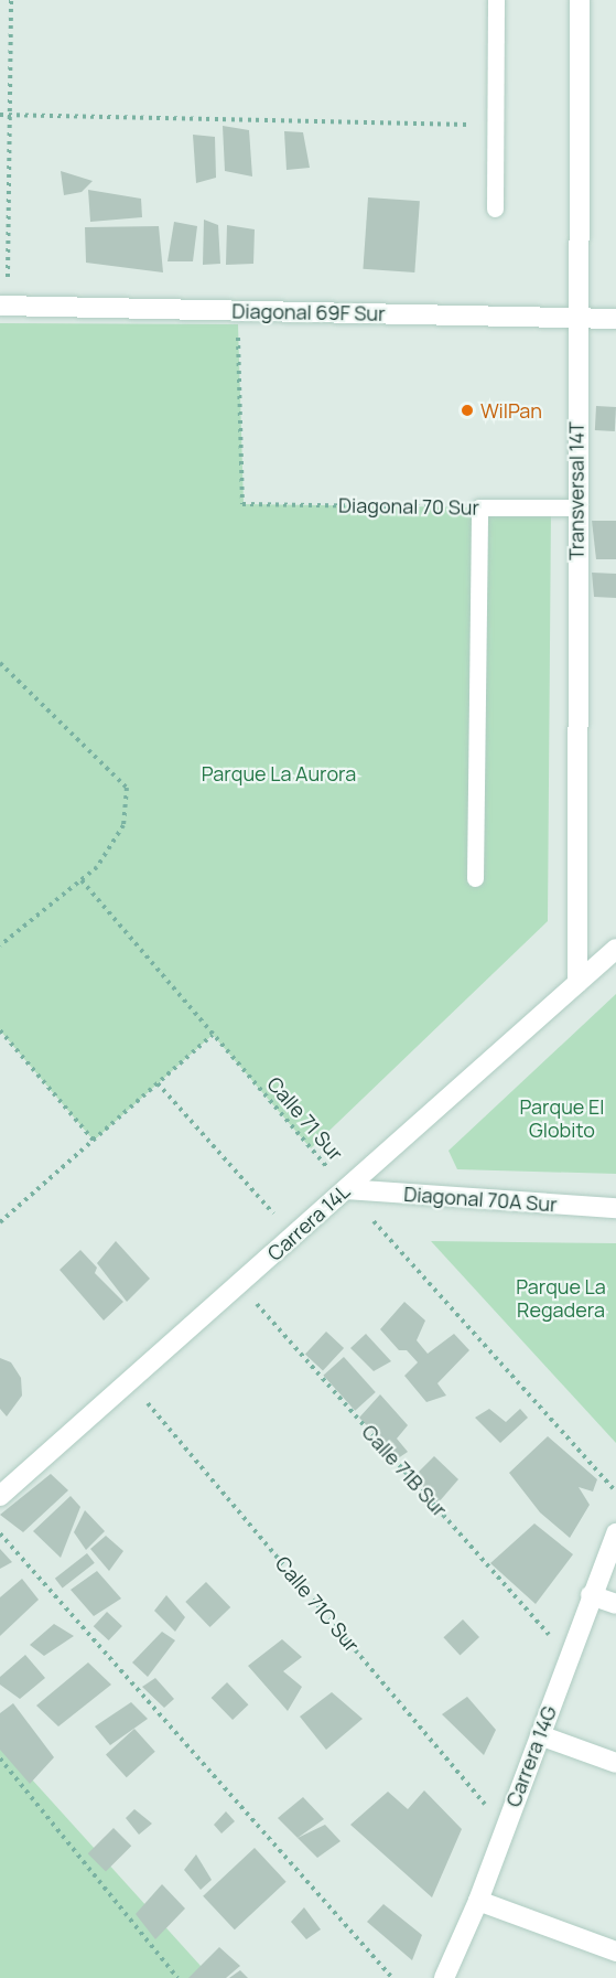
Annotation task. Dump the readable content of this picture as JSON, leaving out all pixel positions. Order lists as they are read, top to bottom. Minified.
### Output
{"streets":{"street":["Diagonal 69F Sur","Transversal 14T","Diagonal 70A Sur","Carrera 14L","Carrera 14G"],"lane":["Diagonal 70 Sur"],"path":["Calle 71 Sur","Calle 71B Sur","Calle 71C Sur"]},"crossings":[["Diagonal 69F Sur","Transversal 14T"],["Diagonal 69F Sur","Diagonal 70 Sur"],["Transversal 14T","Diagonal 70 Sur"],["Transversal 14T","Carrera 14L"],["Calle 71 Sur","Diagonal 70A Sur"],["Calle 71 Sur","Carrera 14L"],["Diagonal 70A Sur","Carrera 14L"],["Carrera 14L","Calle 71B Sur"],["Carrera 14L","Calle 71C Sur"],["Calle 71B Sur","Carrera 14G"],["Calle 71C Sur","Carrera 14G"]],"parks":["Parque La Aurora","Parque El Globito","Parque La Regadera"],"places":["WilPan"]}
